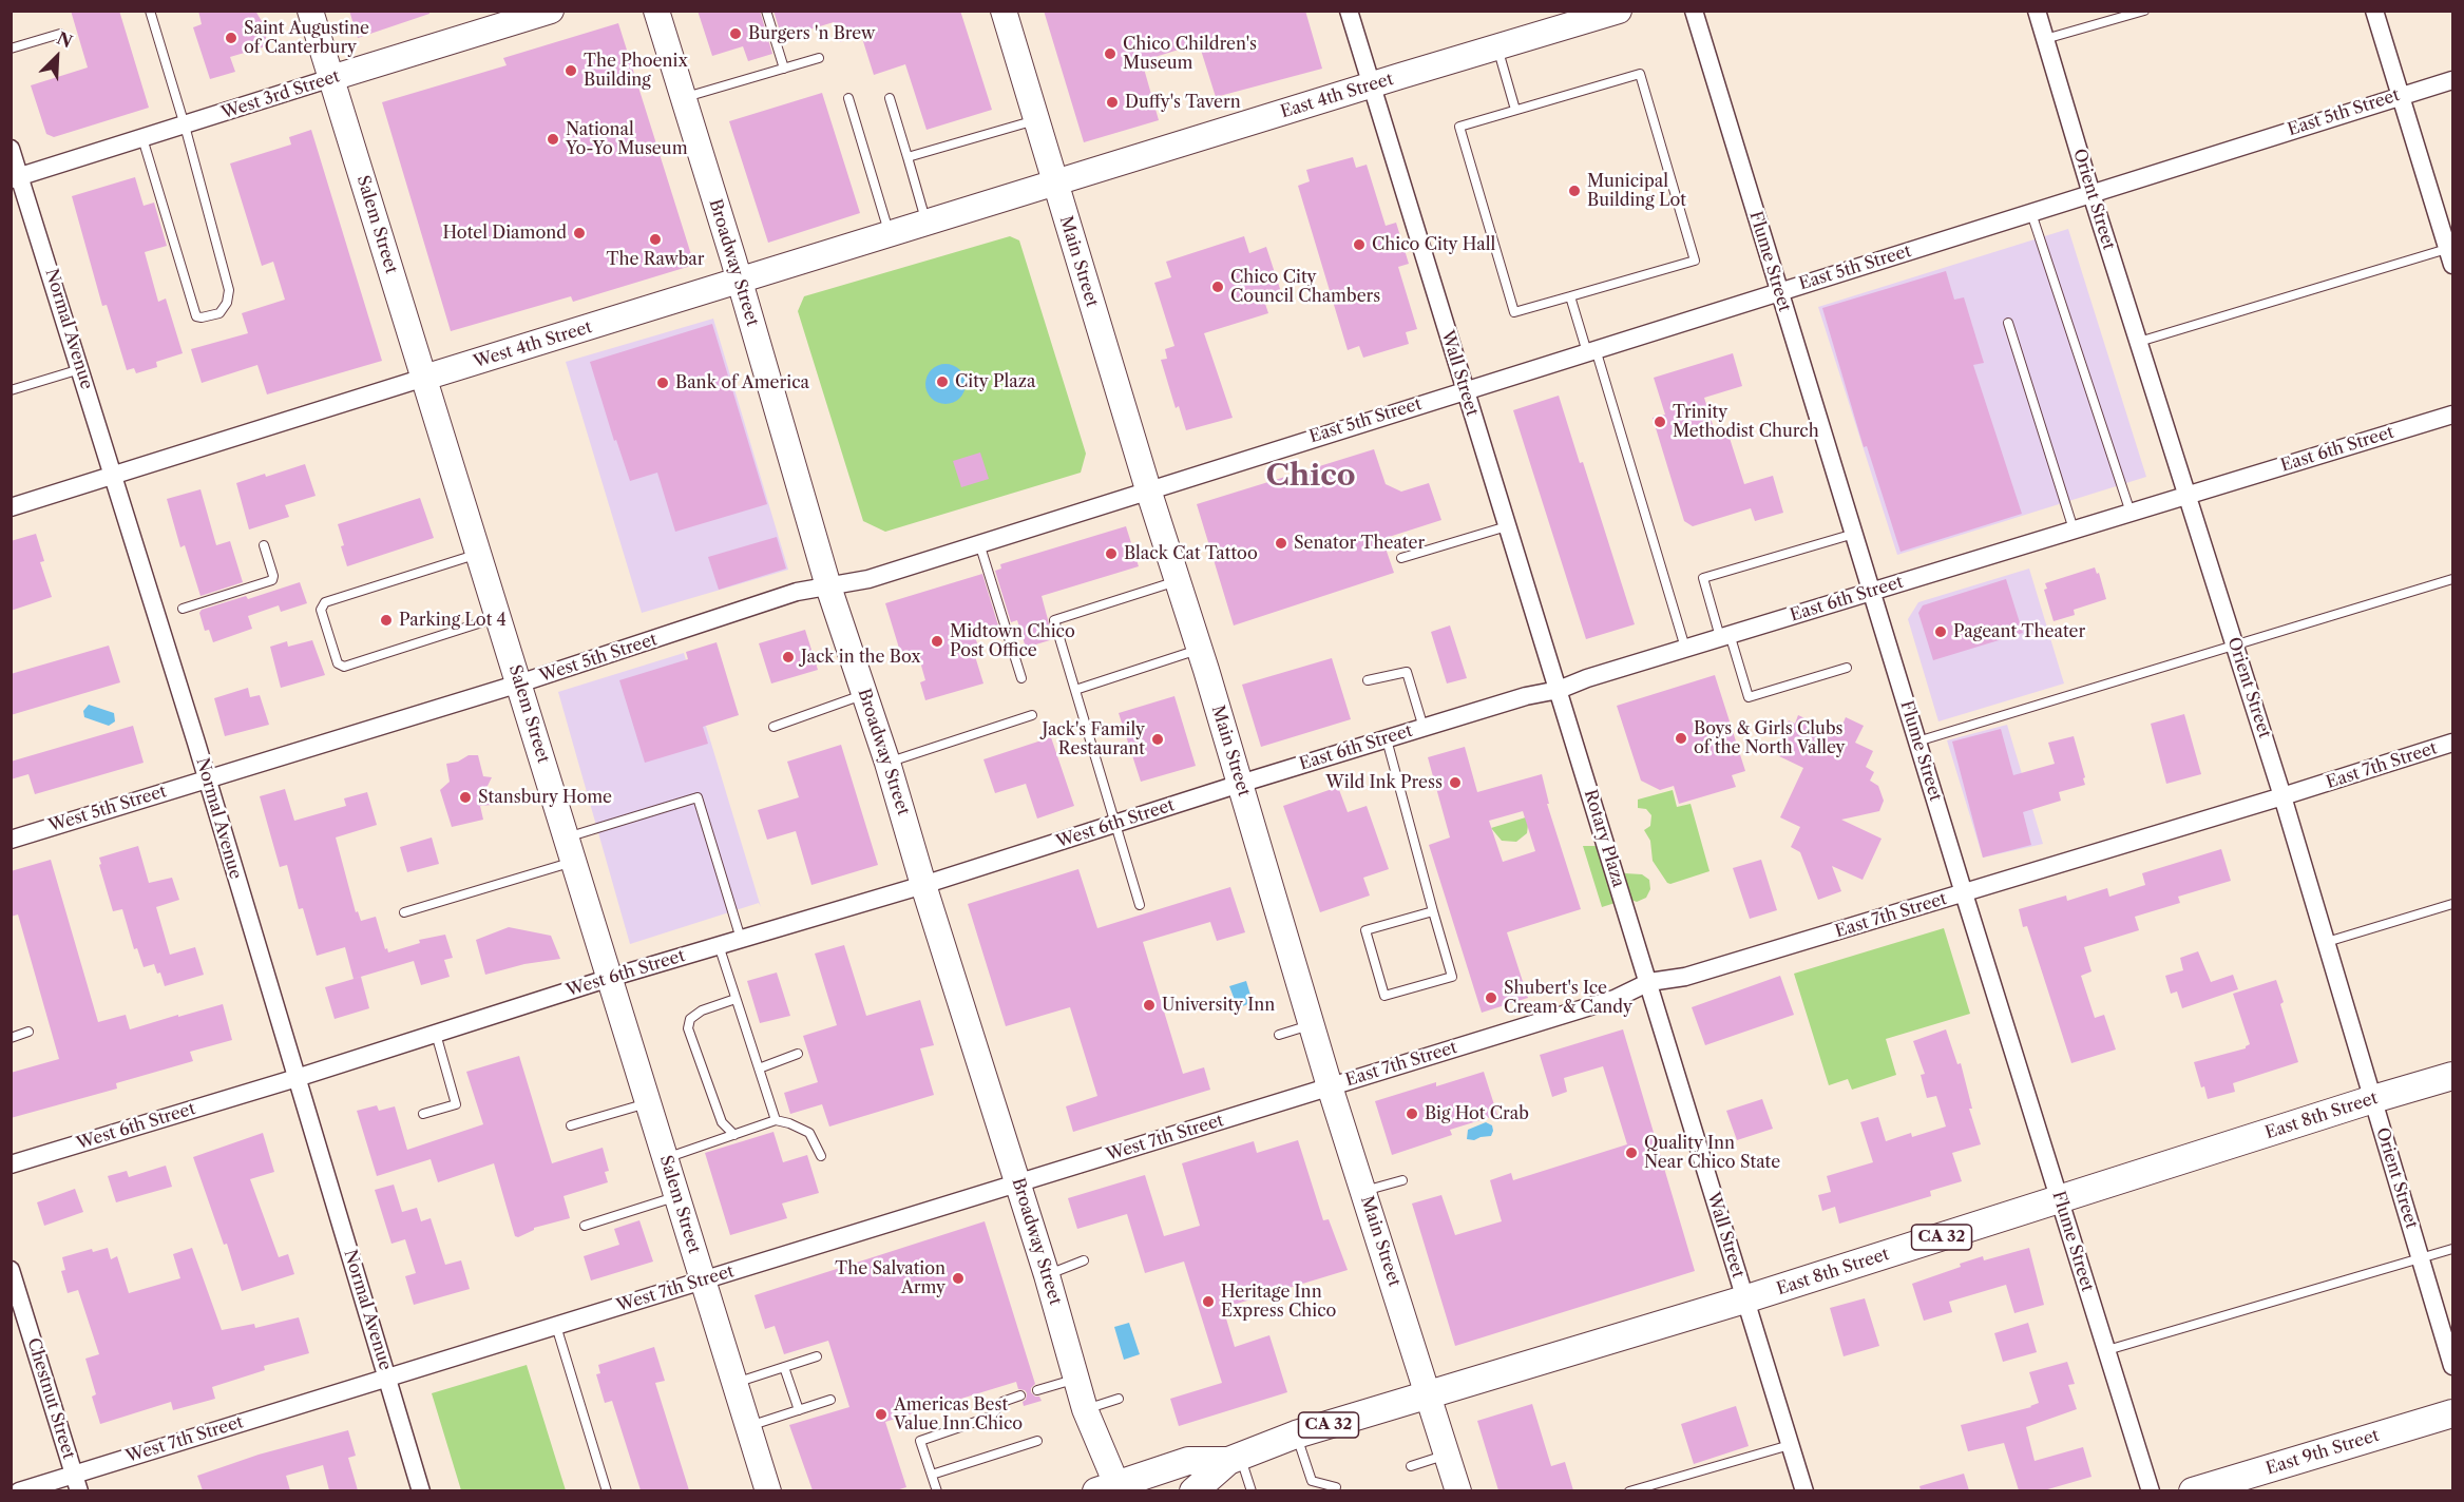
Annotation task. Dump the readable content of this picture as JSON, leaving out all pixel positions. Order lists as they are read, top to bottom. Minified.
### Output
{"streets":{"main road":["West 3rd Street","East 4th Street","Salem Street","Main Street","Broadway Street","West 4th Street","East 8th Street","CA 32","East 9th Street"],"street":["East 5th Street","Orient Street","Flume Street","Normal Avenue","Wall Street","East 6th Street","West 5th Street","East 7th Street","West 6th Street","Rotary Plaza","West 7th Street","Chestnut Street"]},"crossings":[["West 3rd Street","Salem Street"],["West 3rd Street","Normal Avenue"],["East 4th Street","Main Street"],["East 4th Street","West 4th Street"],["East 4th Street","Wall Street"],["East 5th Street","Orient Street"],["East 5th Street","Main Street"],["East 5th Street","Flume Street"],["East 5th Street","Wall Street"],["East 5th Street","West 5th Street"],["Orient Street","East 6th Street"],["Orient Street","East 7th Street"],["Orient Street","East 8th Street"],["Salem Street","West 4th Street"],["Salem Street","West 5th Street"],["Salem Street","West 6th Street"],["Salem Street","West 7th Street"],["Main Street","West 4th Street"],["Main Street","East 6th Street"],["Main Street","West 5th Street"],["Main Street","East 7th Street"],["Main Street","West 6th Street"],["Main Street","East 8th Street"],["Main Street","West 7th Street"],["Main Street","CA 32"],["Flume Street","East 6th Street"],["Flume Street","East 7th Street"],["Flume Street","East 8th Street"],["Broadway Street","West 4th Street"],["Broadway Street","West 5th Street"],["Broadway Street","West 6th Street"],["Broadway Street","West 7th Street"],["Broadway Street","CA 32"],["Normal Avenue","West 4th Street"],["Normal Avenue","West 5th Street"],["Normal Avenue","West 6th Street"],["Normal Avenue","West 7th Street"],["Wall Street","East 6th Street"],["Wall Street","East 7th Street"],["Wall Street","Rotary Plaza"],["Wall Street","East 8th Street"],["East 6th Street","West 6th Street"],["East 7th Street","West 7th Street"],["East 8th Street","CA 32"],["West 7th Street","Chestnut Street"]],"districts":["Chico"],"places":["Burgers 'n Brew","Saint Augustine of Canterbury","Chico Children's Museum","The Phoenix Building","Duffy's Tavern","National Yo-Yo Museum","Municipal Building Lot","Hotel Diamond","The Rawbar","Chico City Hall","Chico City Council Chambers","City Plaza","Bank of America","Trinity Methodist Church","Senator Theater","Black Cat Tattoo","Parking Lot 4","Pageant Theater","Midtown Chico Post Office","Jack in the Box","Boys & Girls Clubs of the North Valley","Jack's Family Restaurant","Wild Ink Press","Stansbury Home","Shubert's Ice Cream & Candy","University Inn","Big Hot Crab","Quality Inn Near Chico State","The Salvation Army","Heritage Inn Express Chico","Americas Best Value Inn Chico"],"north":"top right"}
